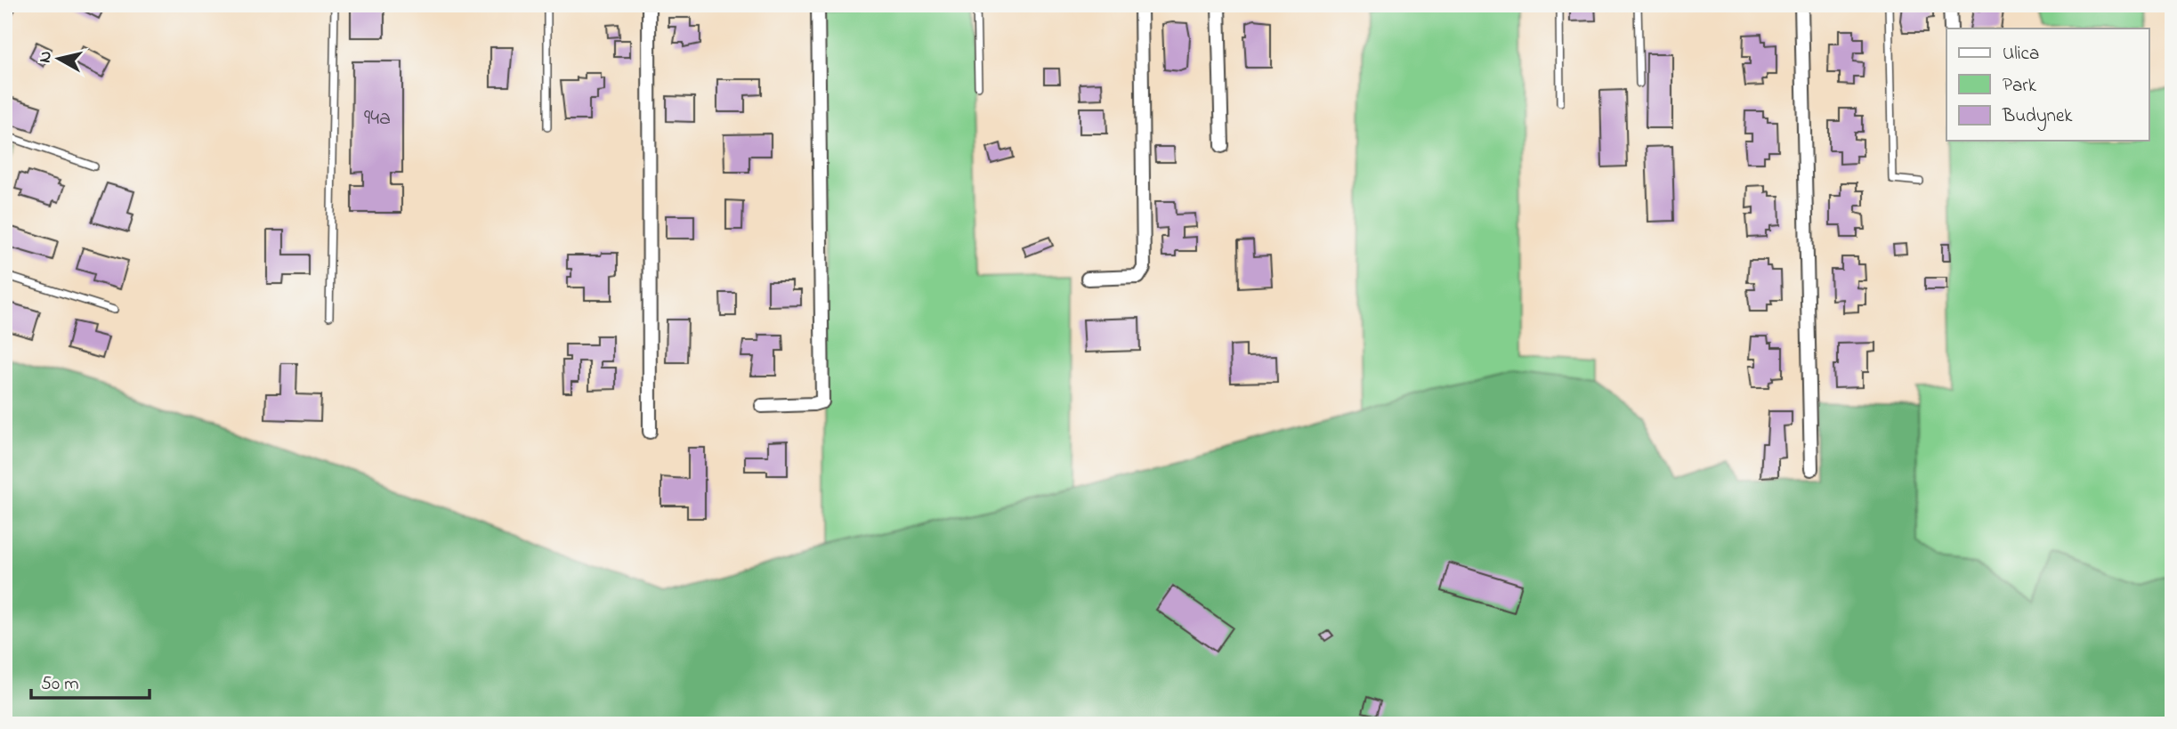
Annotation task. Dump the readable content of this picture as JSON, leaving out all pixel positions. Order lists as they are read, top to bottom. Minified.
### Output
{"house_numbers":["94a"],"legend":["Ulica","Park","Budynek"],"scale_bar":"50 m","north":"left"}
